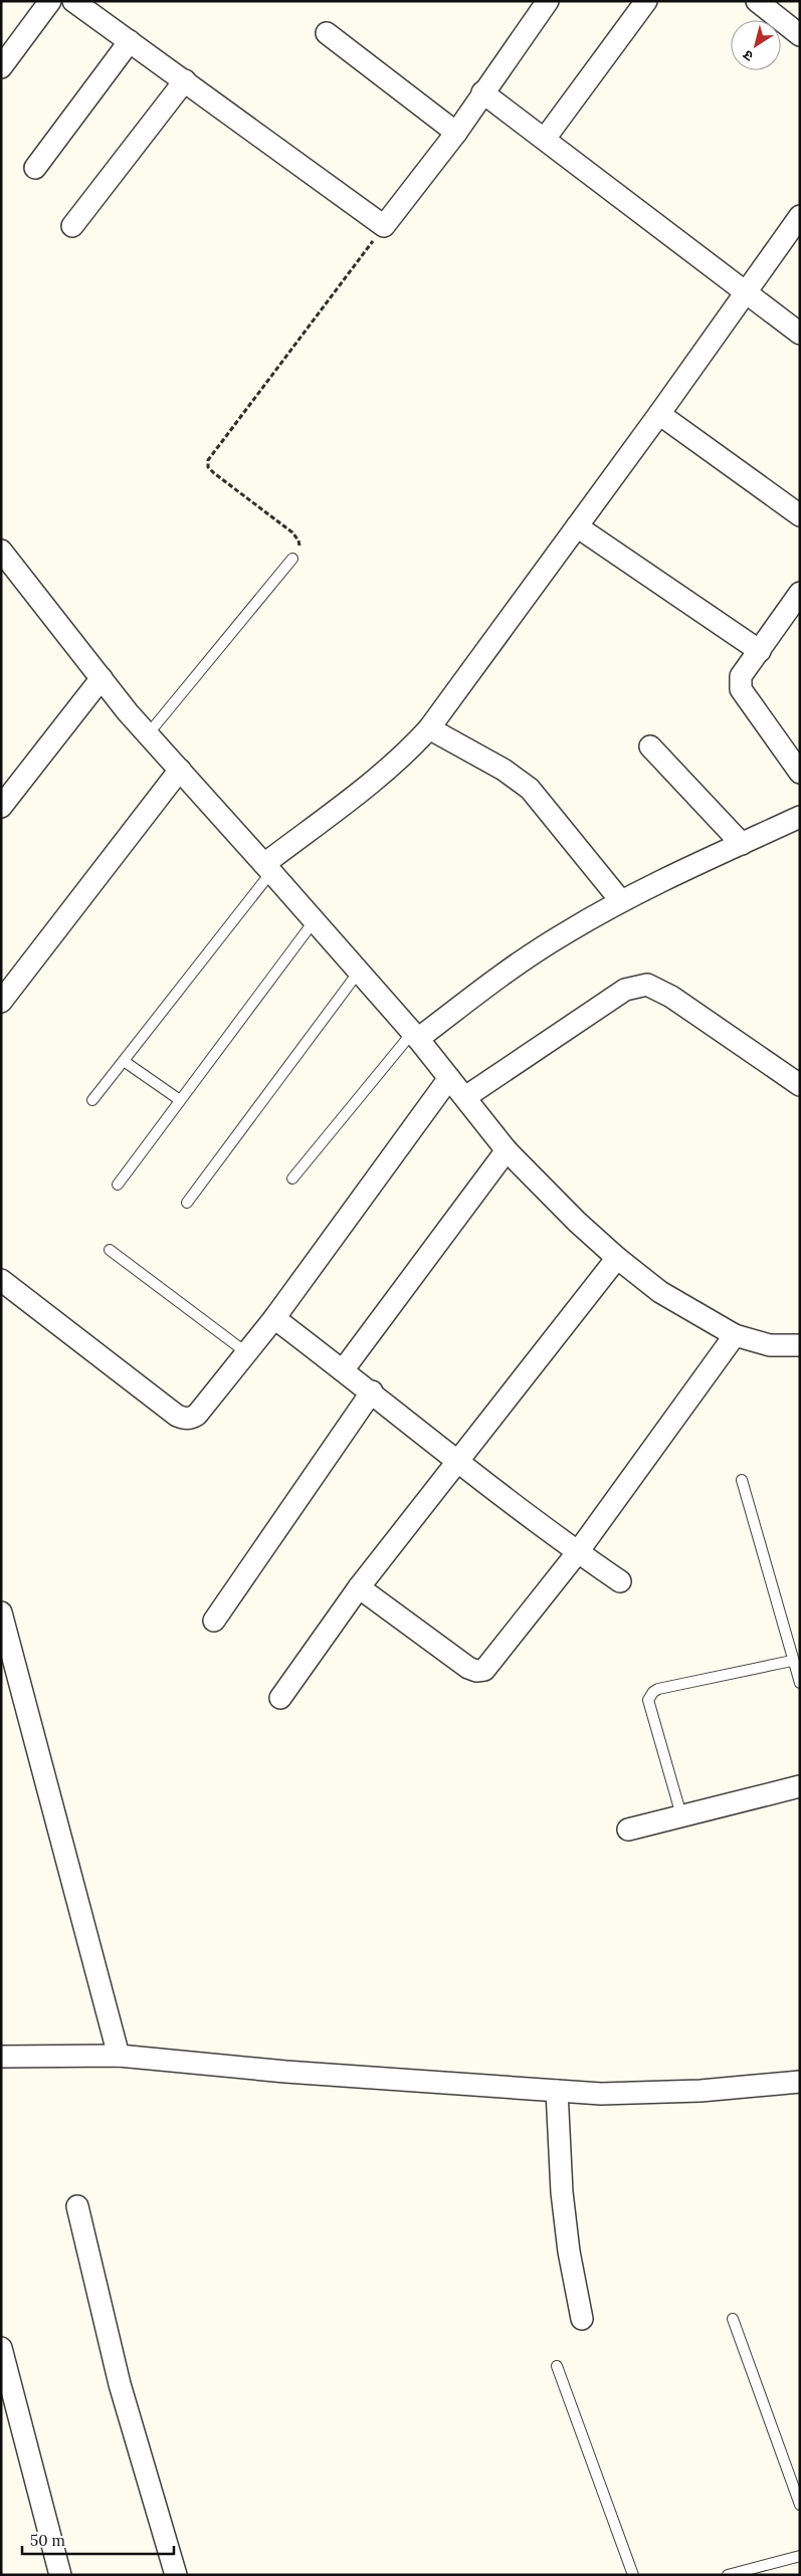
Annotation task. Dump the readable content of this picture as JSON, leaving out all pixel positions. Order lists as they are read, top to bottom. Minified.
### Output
{"scale_bar":"50 m","north":"bottom left"}
